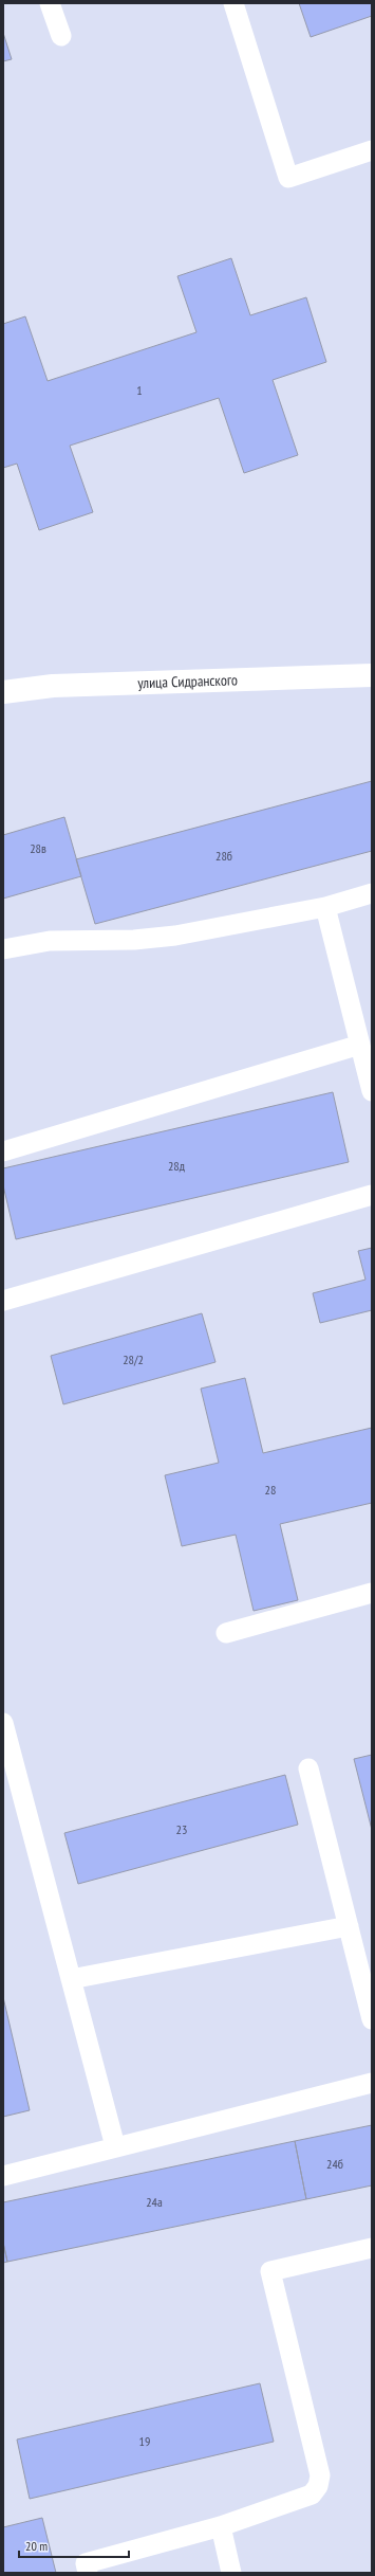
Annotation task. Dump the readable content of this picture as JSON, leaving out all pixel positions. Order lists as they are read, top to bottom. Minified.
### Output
{"streets":{"street":["улица Сидранского"]},"house_numbers":["1","28в","28б","28д","28/2","28","23","24б","24а","19"],"scale_bar":"20 m"}
